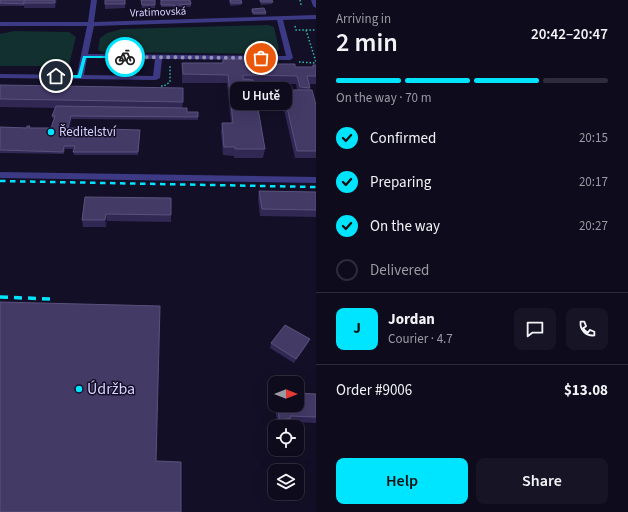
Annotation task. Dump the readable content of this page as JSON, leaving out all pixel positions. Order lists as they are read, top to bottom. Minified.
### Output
{"streets":{"street":["Vratimovská"]},"places":["U Hutě","Ředitelství","Údržba"],"north":"right","page":{"heading":["2 min","Arriving in","20:42–20:47"],"panel":["Jordan","Courier · 4.7","Order #9006","$13.08"],"bar":"On the way · 70 m","bubble":"U Hutě","list":[["Confirmed","20:15"],["Preparing","20:17"],["On the way","20:27"],"Delivered"],"round":"J","buttons":["Help","Share"]}}
